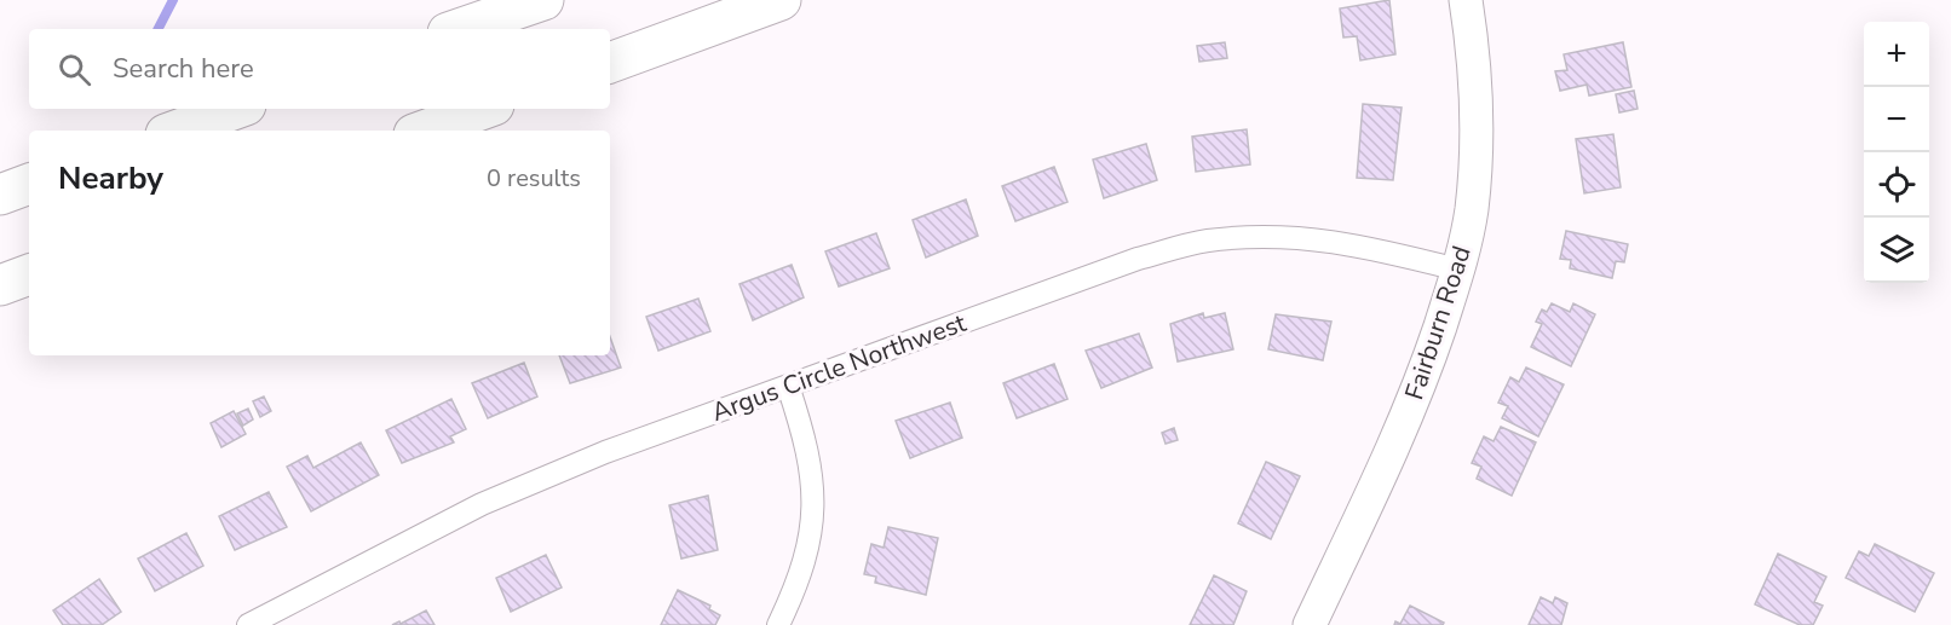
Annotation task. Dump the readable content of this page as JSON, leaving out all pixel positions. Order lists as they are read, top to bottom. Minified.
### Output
{"streets":{"street":["Fairburn Road","Argus Circle Northwest"]},"crossings":[["Fairburn Road","Argus Circle Northwest"]],"page":{"map_buttons":["+","−"],"search":"Search here","heading":["Nearby","0 results"]}}
